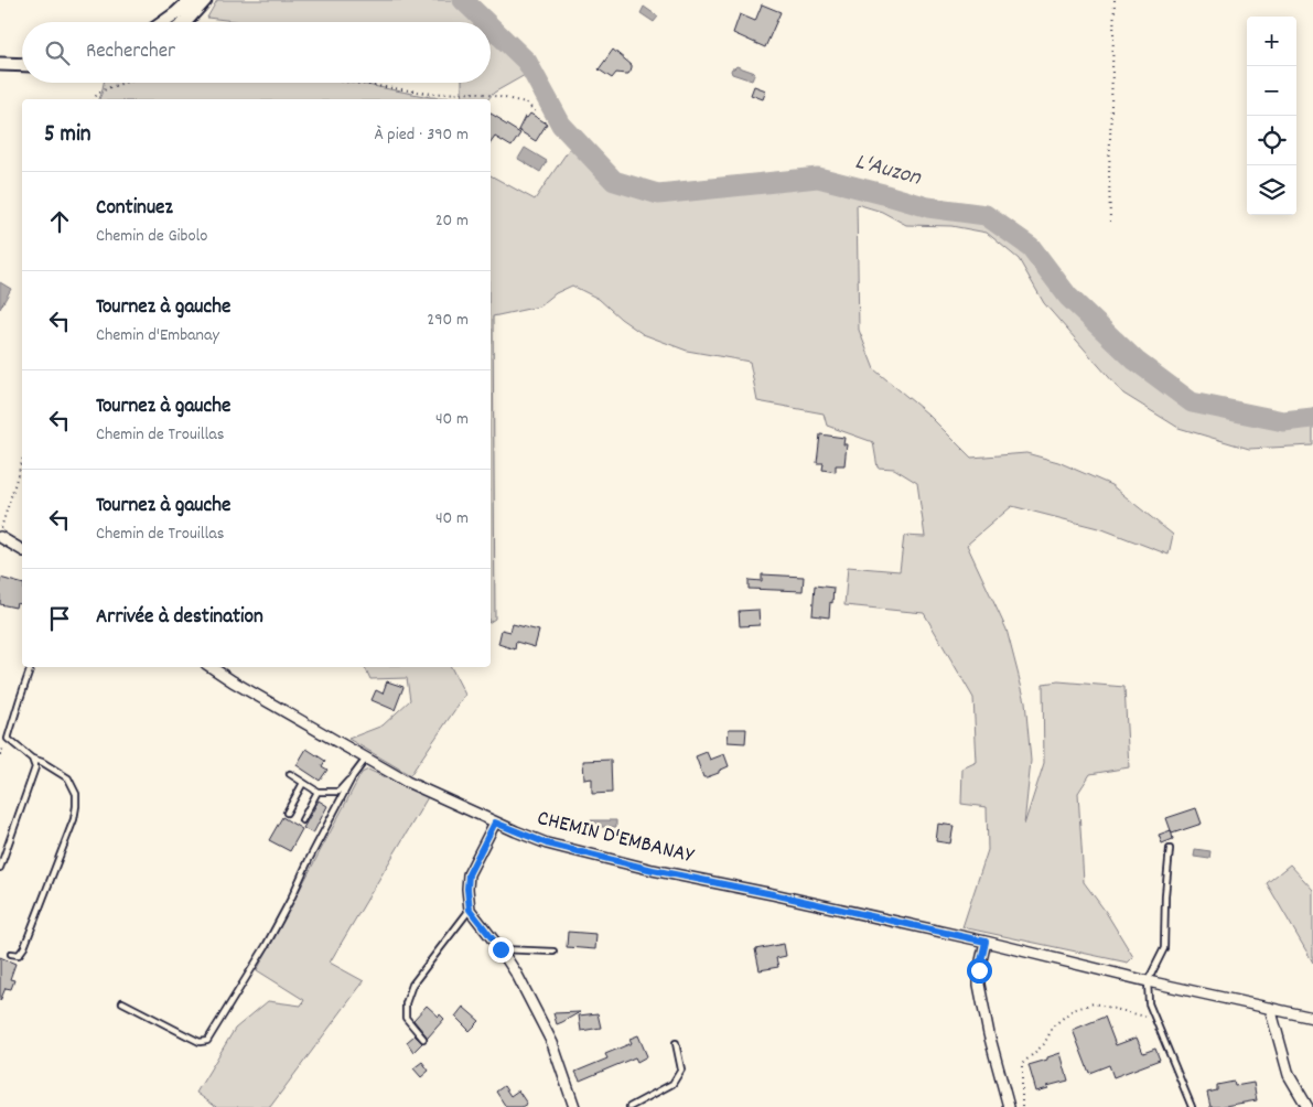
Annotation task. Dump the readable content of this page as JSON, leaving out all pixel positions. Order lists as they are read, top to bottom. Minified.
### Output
{"streets":{"street":["CHEMIN D'EMBANAY"]},"water":["L'Auzon"],"page":{"map_buttons":["+","−"],"search":"Rechercher","heading":["5 min","À pied · 390 m"],"list":[["Continuez","Chemin de Gibolo","20 m"],["Tournez à gauche","Chemin d'Embanay","290 m"],["Tournez à gauche","Chemin de Trouillas","40 m"],["Tournez à gauche","Chemin de Trouillas","40 m"],"Arrivée à destination"]}}
